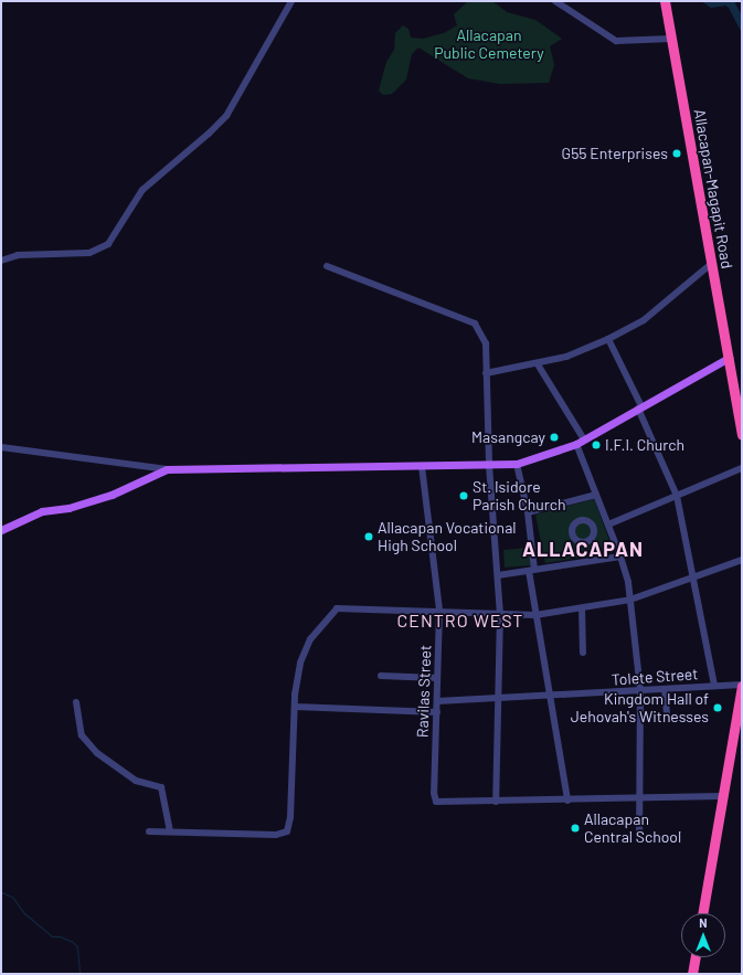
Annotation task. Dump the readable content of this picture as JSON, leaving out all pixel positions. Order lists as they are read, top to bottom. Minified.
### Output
{"streets":{"highway":["Allacapan-Magapit Road"],"street":["Tolete Street","Ravilas Street"]},"crossings":[["Tolete Street","Ravilas Street"]],"districts":["ALLACAPAN","CENTRO WEST"],"parks":["Allacapan Public Cemetery"],"places":["G55 Enterprises","Masangcay","I.F.I. Church","St. Isidore Parish Church","Allacapan Vocational High School","Kingdom Hall of Jehovah's Witnesses","Allacapan Central School"],"north":"top"}
